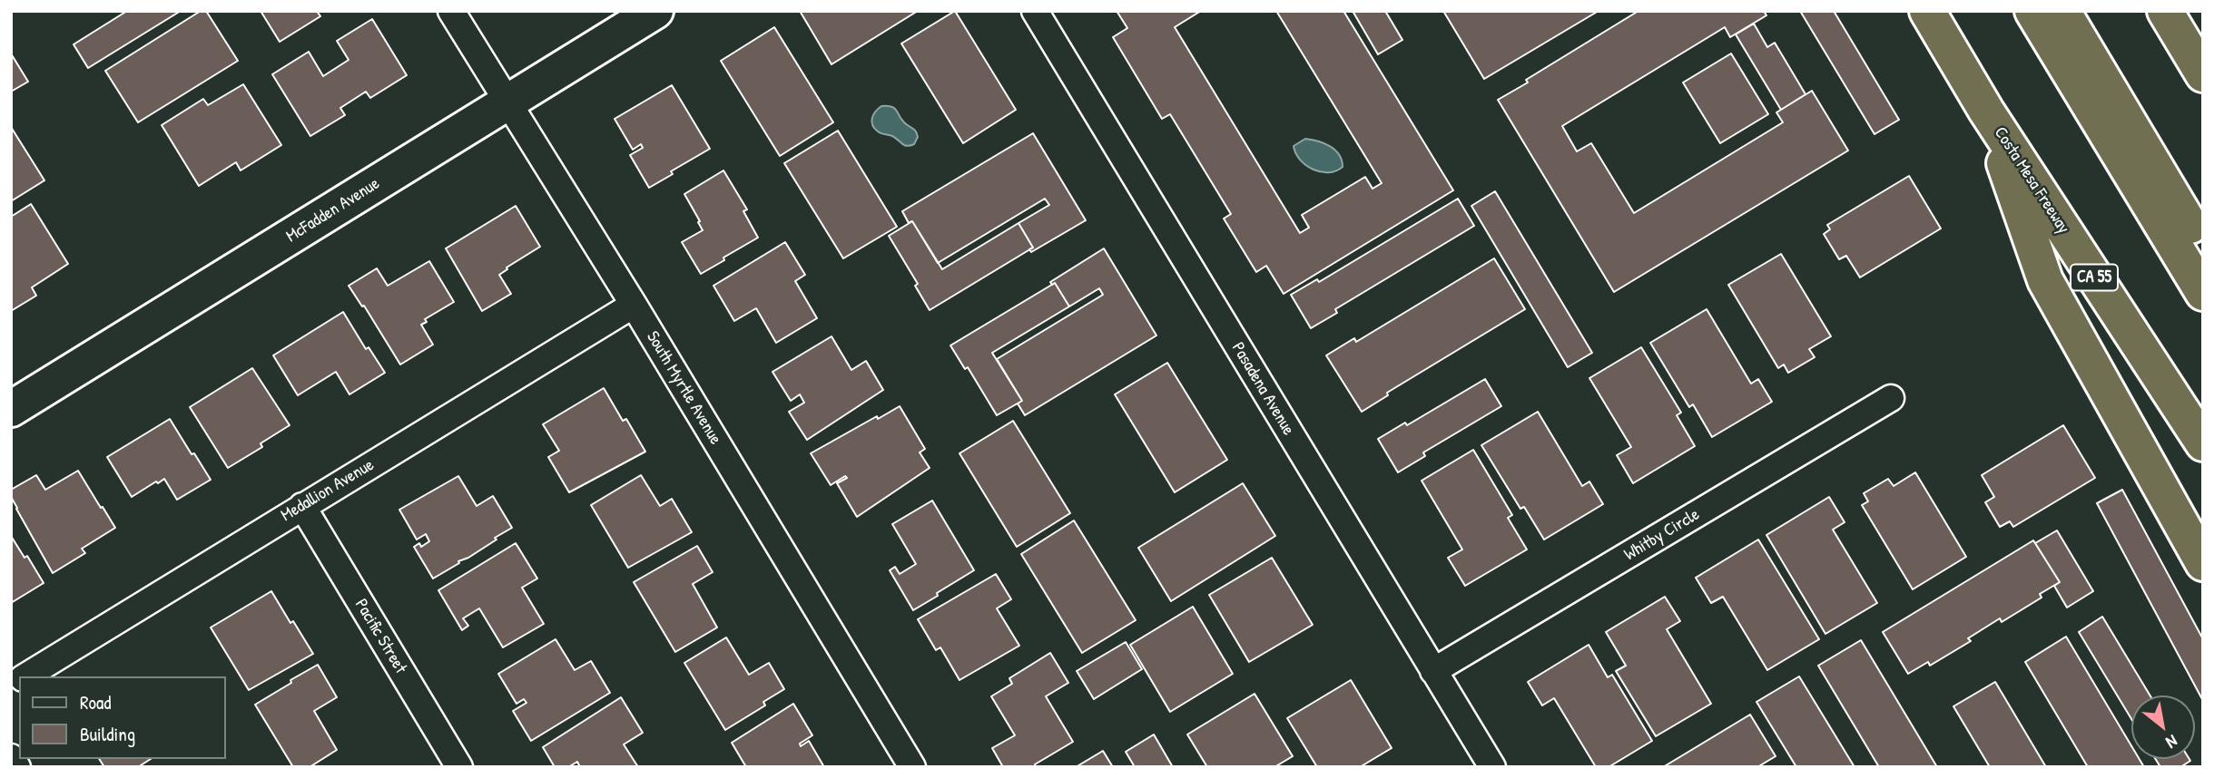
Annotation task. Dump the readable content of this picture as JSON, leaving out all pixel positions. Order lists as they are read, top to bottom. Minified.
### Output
{"streets":{"highway":["Costa Mesa Freeway","CA 55"],"main road":["McFadden Avenue"],"street":["South Myrtle Avenue","Pasadena Avenue","Medallion Avenue","Whitby Circle","Pacific Street"]},"crossings":[["McFadden Avenue","South Myrtle Avenue"],["South Myrtle Avenue","Medallion Avenue"],["Pasadena Avenue","Whitby Circle"],["Medallion Avenue","Pacific Street"]],"legend":["Road","Building"],"north":"bottom right"}
